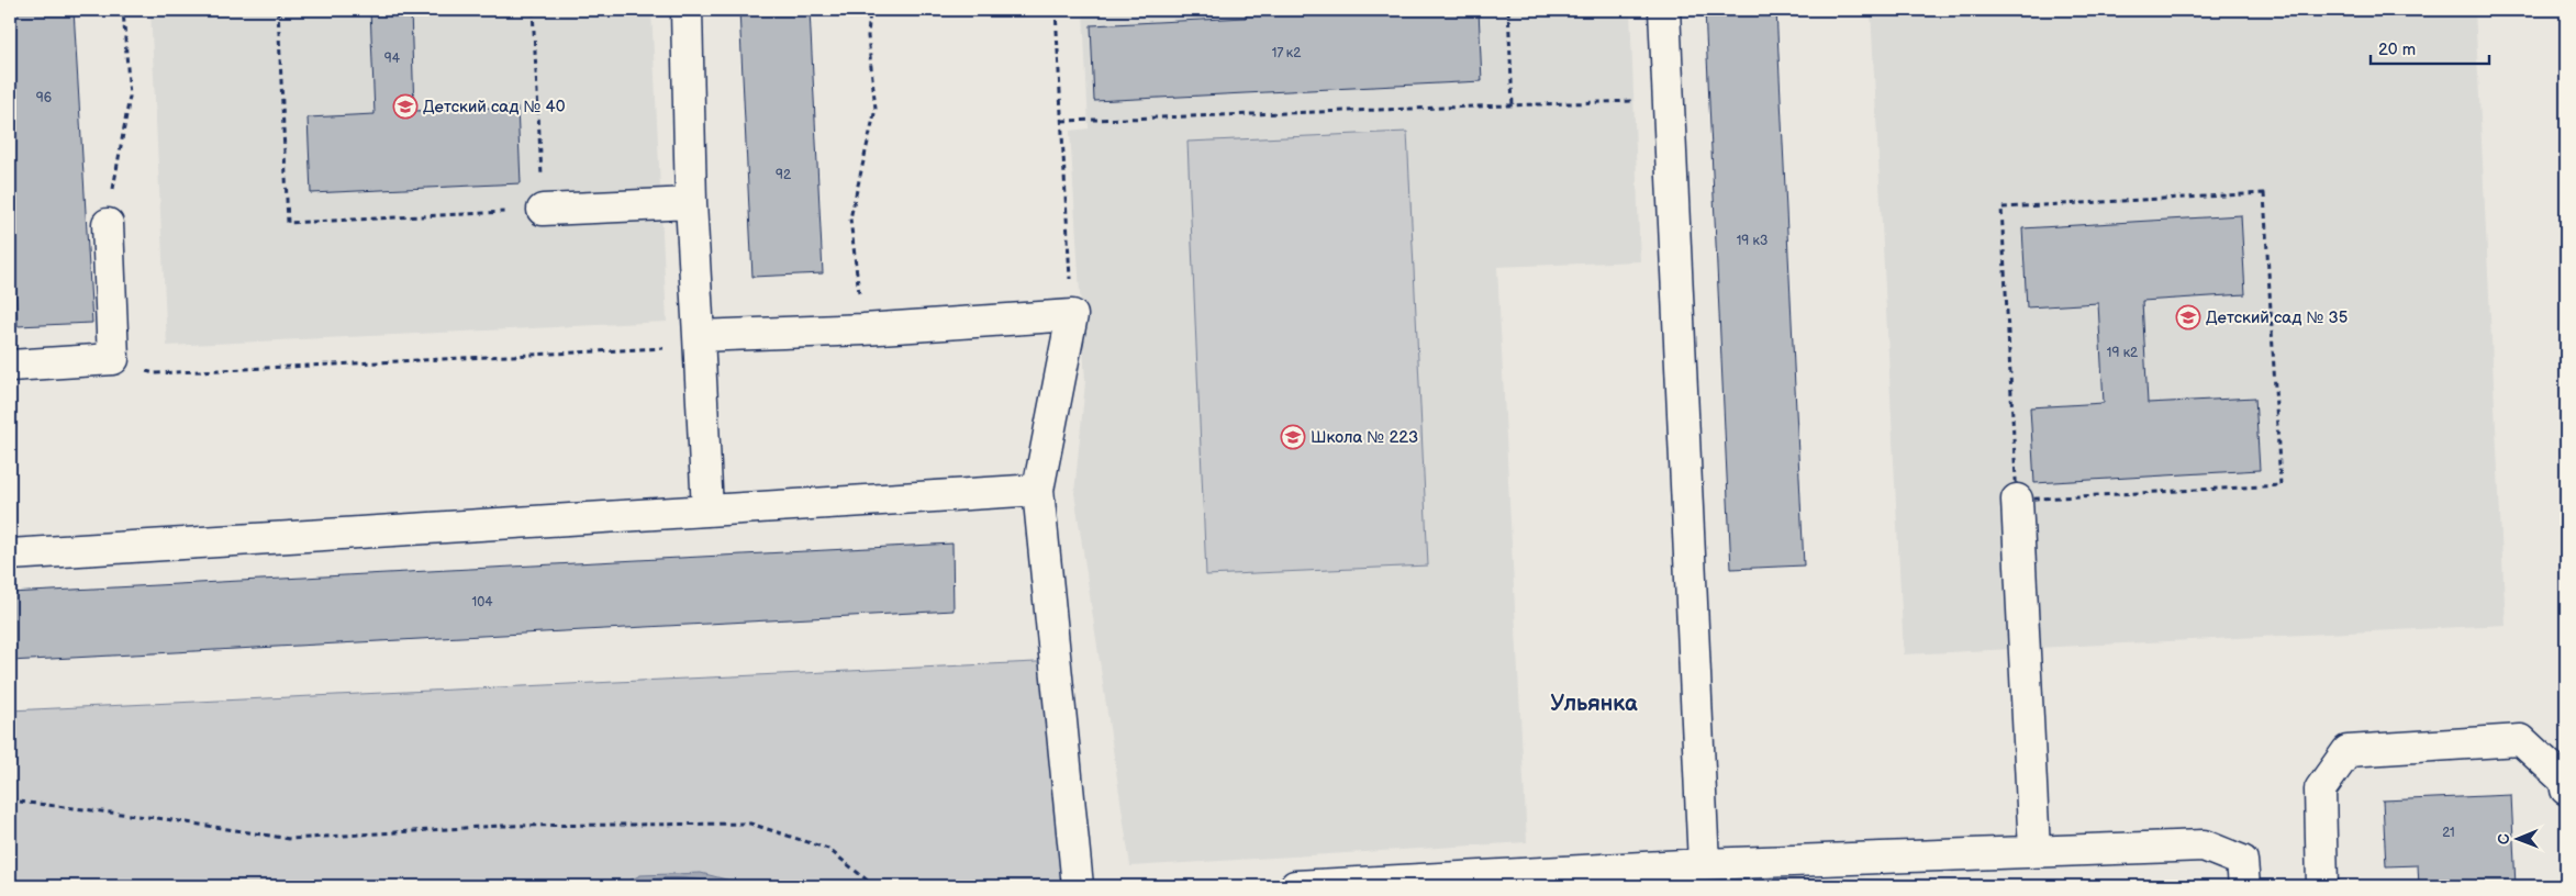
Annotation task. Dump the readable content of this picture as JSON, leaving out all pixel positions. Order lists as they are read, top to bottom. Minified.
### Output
{"districts":["Ульянка"],"places":{"school or university":["Детский сад № 40","Детский сад № 35","Школа № 223"]},"house_numbers":["17 к2","94","96","92","19 к3","19 к2","104","21"],"scale_bar":"20 m","north":"left"}
